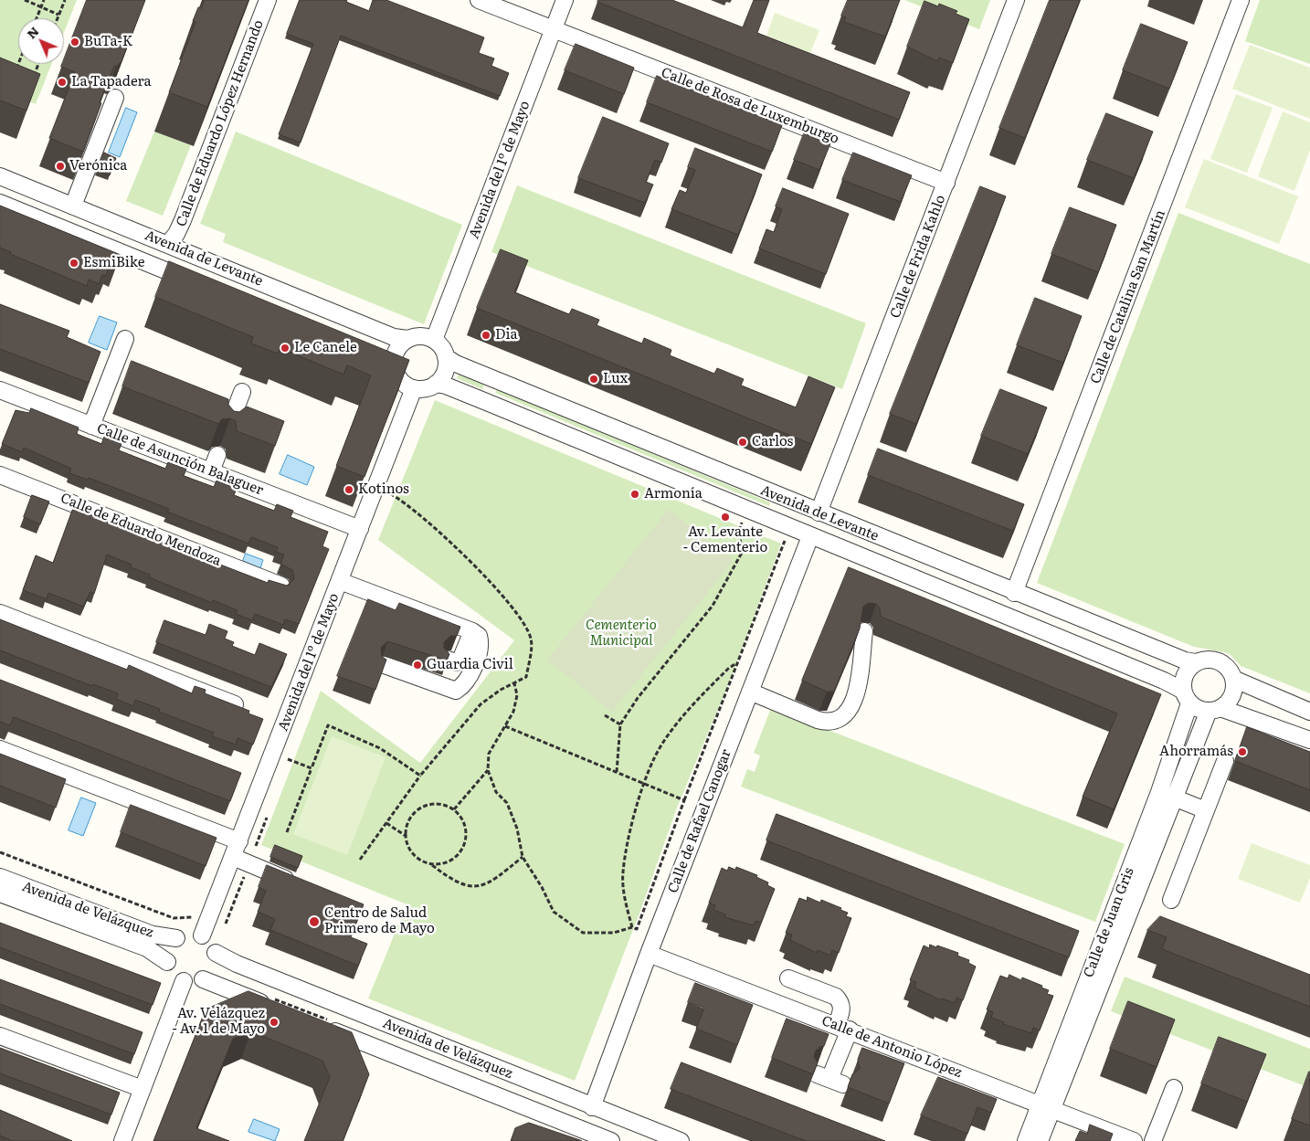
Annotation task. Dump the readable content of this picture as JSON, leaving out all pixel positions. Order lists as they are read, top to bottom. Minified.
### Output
{"streets":{"street":["Calle de Rosa de Luxemburgo","Calle de Eduardo López Hernando","Avenida del 1º de Mayo","Calle de Frida Kahlo","Avenida de Levante","Calle de Catalina San Martín","Calle de Asunción Balaguer","Calle de Eduardo Mendoza","Calle de Rafael Canogar","Avenida de Velázquez","Calle de Juan Gris","Calle de Antonio López"]},"crossings":[["Calle de Rosa de Luxemburgo","Avenida del 1º de Mayo"],["Calle de Rosa de Luxemburgo","Calle de Frida Kahlo"],["Calle de Eduardo López Hernando","Avenida de Levante"],["Avenida del 1º de Mayo","Avenida de Levante"],["Avenida del 1º de Mayo","Calle de Asunción Balaguer"],["Avenida del 1º de Mayo","Avenida de Velázquez"],["Calle de Frida Kahlo","Avenida de Levante"],["Avenida de Levante","Calle de Catalina San Martín"],["Avenida de Levante","Calle de Rafael Canogar"],["Avenida de Levante","Calle de Juan Gris"],["Calle de Rafael Canogar","Avenida de Velázquez"],["Calle de Rafael Canogar","Calle de Antonio López"],["Calle de Juan Gris","Calle de Antonio López"]],"parks":["Cementerio Municipal"],"places":["BuTa-K","La Tapadera","Verónica","EsmiBike","Dia","Le Canele","Lux","Carlos","Kotinos","Armonía","Av. Levante - Cementerio","Guardia Civil","Ahorramás","Centro de Salud Primero de Mayo","Av. Velázquez - Av. 1 de Mayo"],"north":"top left"}
